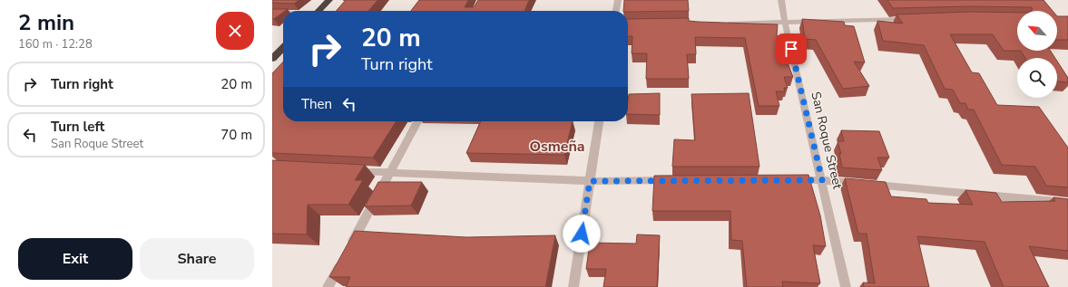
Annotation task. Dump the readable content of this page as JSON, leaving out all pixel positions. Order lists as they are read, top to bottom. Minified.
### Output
{"streets":{"street":["San Roque Street"]},"districts":["Osmeña"],"north":"top left","page":{"heading":["2 min","160 m · 12:28"],"turn":["20 m","Turn right"],"list":[{"name":"Turn right","value":"20 m"},{"name":"Turn left","note":"San Roque Street","value":"70 m"}],"then":"Then","buttons":["Exit","Share"]}}
